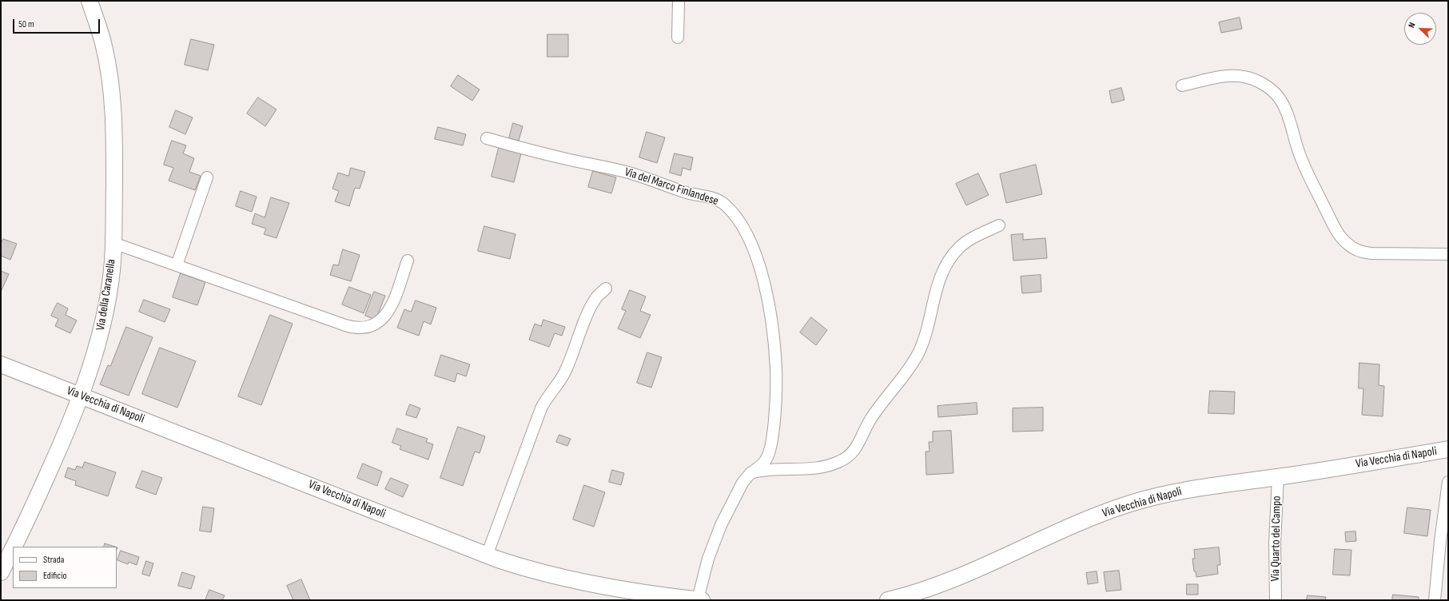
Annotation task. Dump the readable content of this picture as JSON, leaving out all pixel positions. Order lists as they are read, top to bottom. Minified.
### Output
{"streets":{"street":["Via del Marco Finlandese","Via della Caranella","Via Vecchia di Napoli","Via Quarto del Campo"]},"crossings":[["Via del Marco Finlandese","Via Vecchia di Napoli"],["Via della Caranella","Via Vecchia di Napoli"],["Via Vecchia di Napoli","Via Quarto del Campo"]],"legend":["Strada","Edificio"],"scale_bar":"50 m","north":"top left"}
